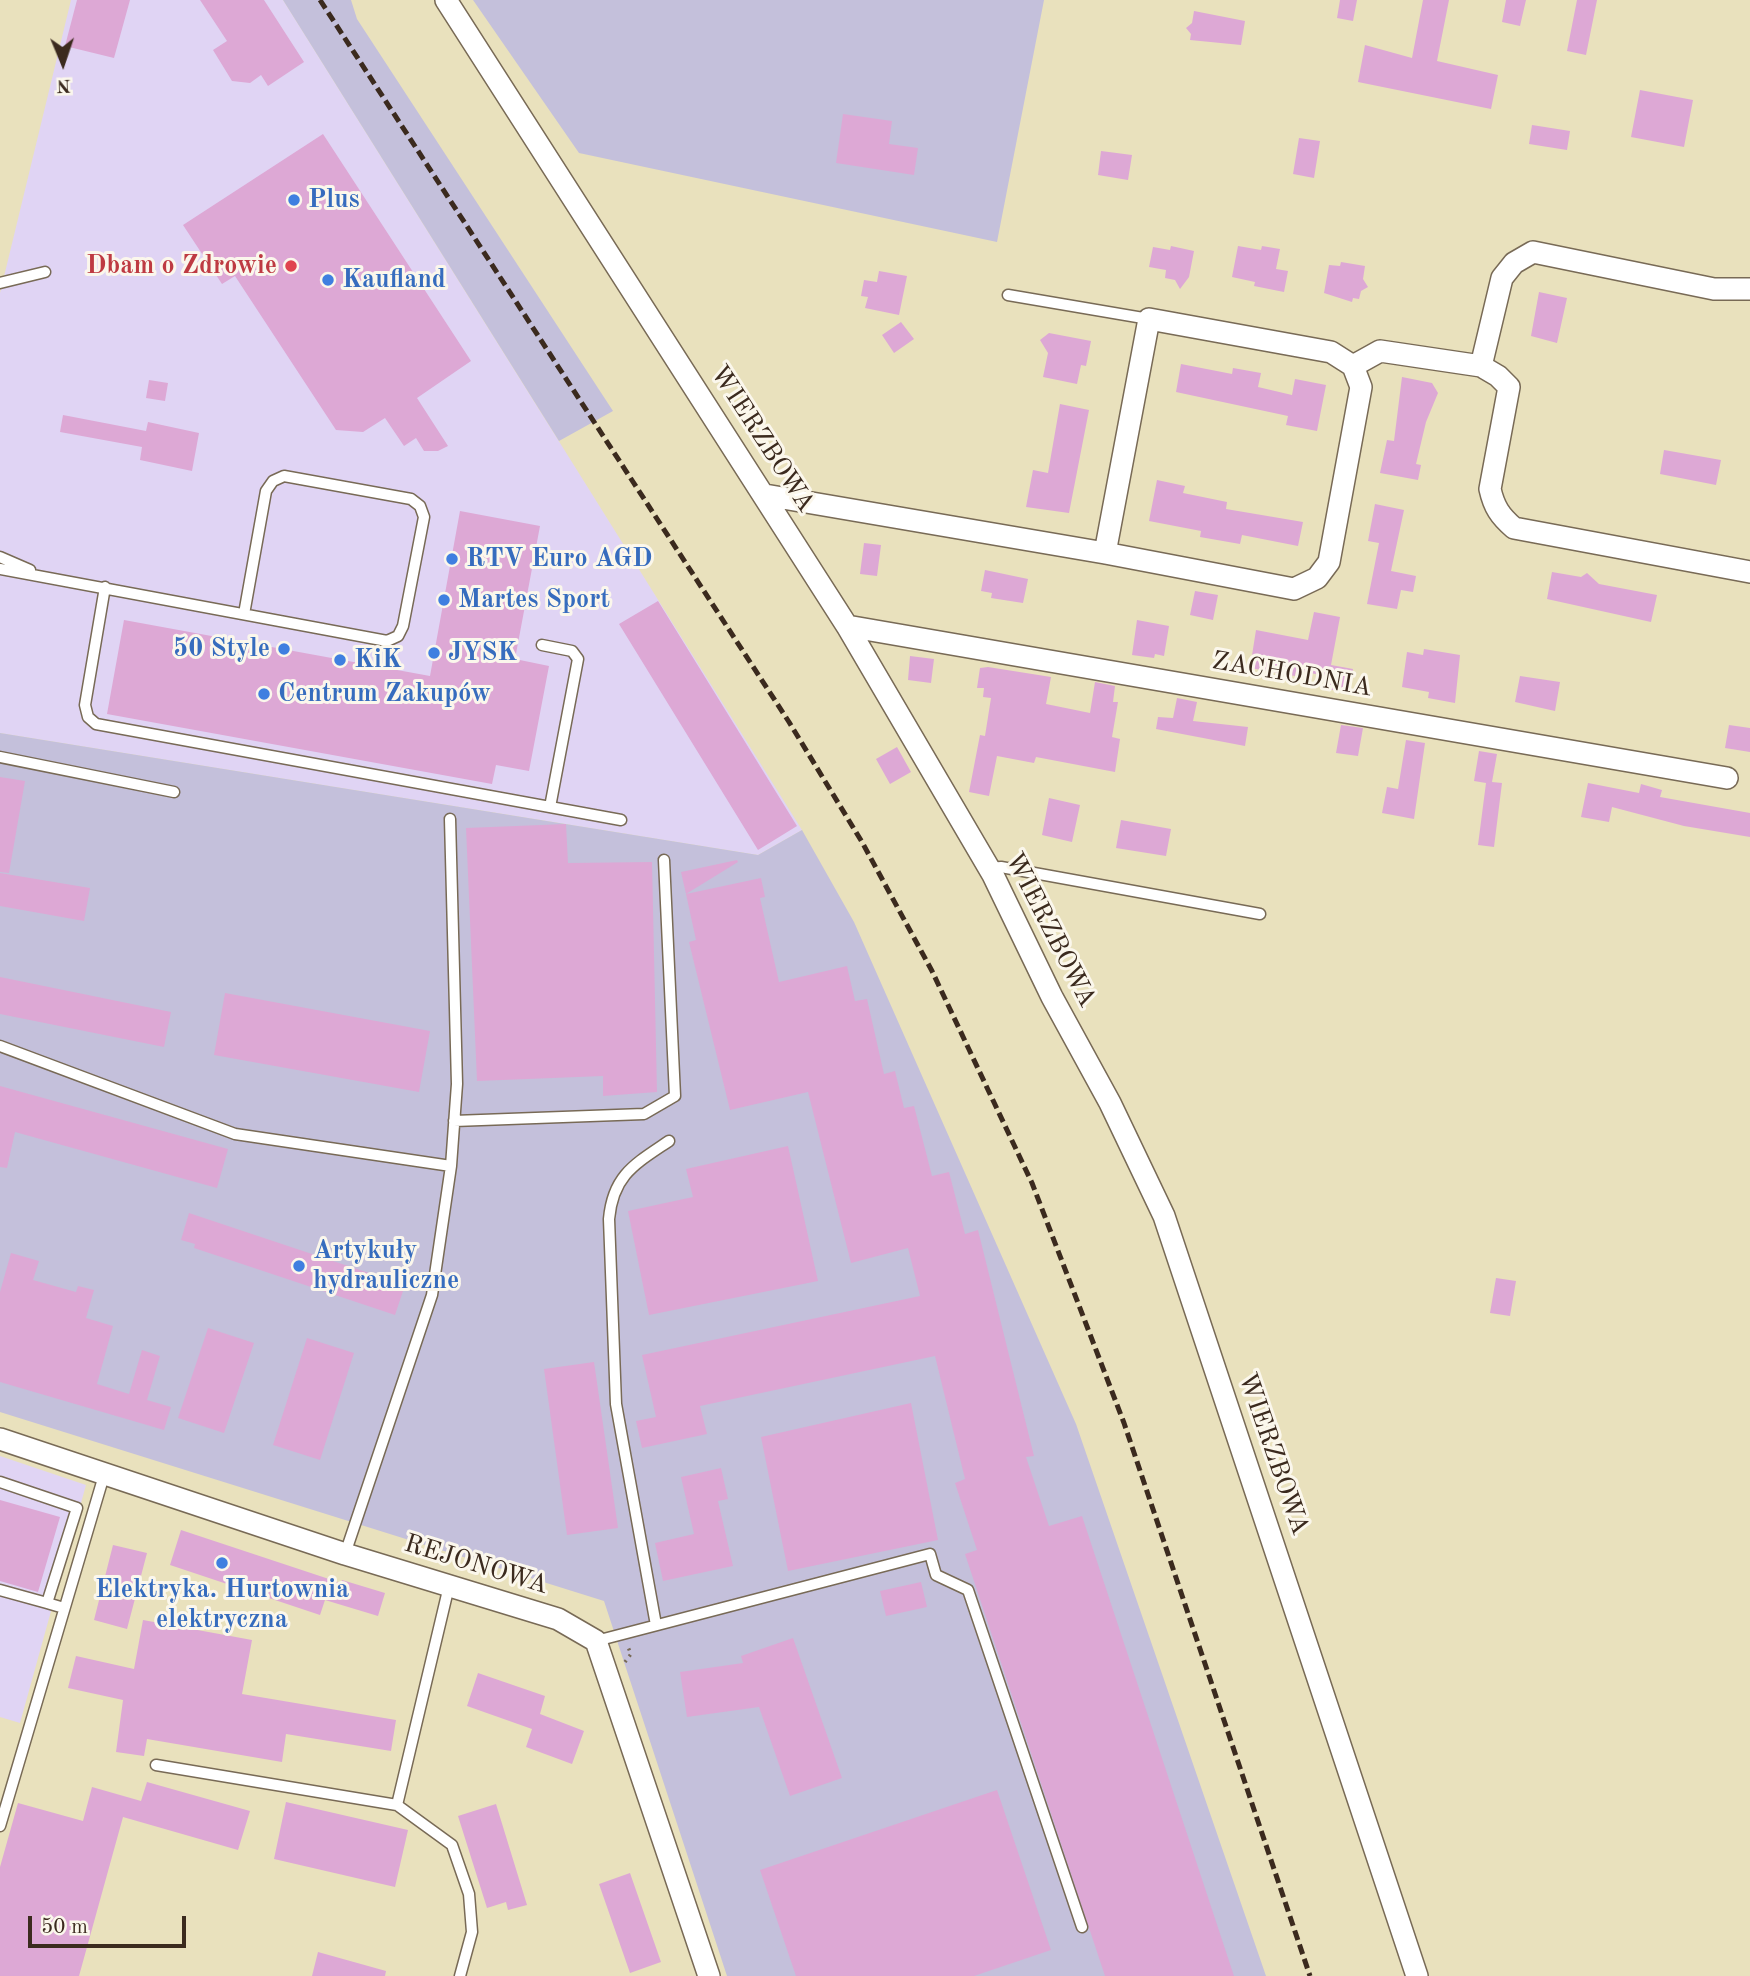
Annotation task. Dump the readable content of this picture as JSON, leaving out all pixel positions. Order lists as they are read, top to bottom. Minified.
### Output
{"streets":{"street":["WIERZBOWA","ZACHODNIA","REJONOWA"]},"crossings":[["WIERZBOWA","ZACHODNIA"]],"places":["Plus","Dbam o Zdrowie","Kaufland","RTV Euro AGD","Martes Sport","50 Style","JYSK","KiK","Centrum Zakupów","Artykuły hydrauliczne","Elektryka. Hurtownia elektryczna"],"scale_bar":"50 m","north":"bottom"}
